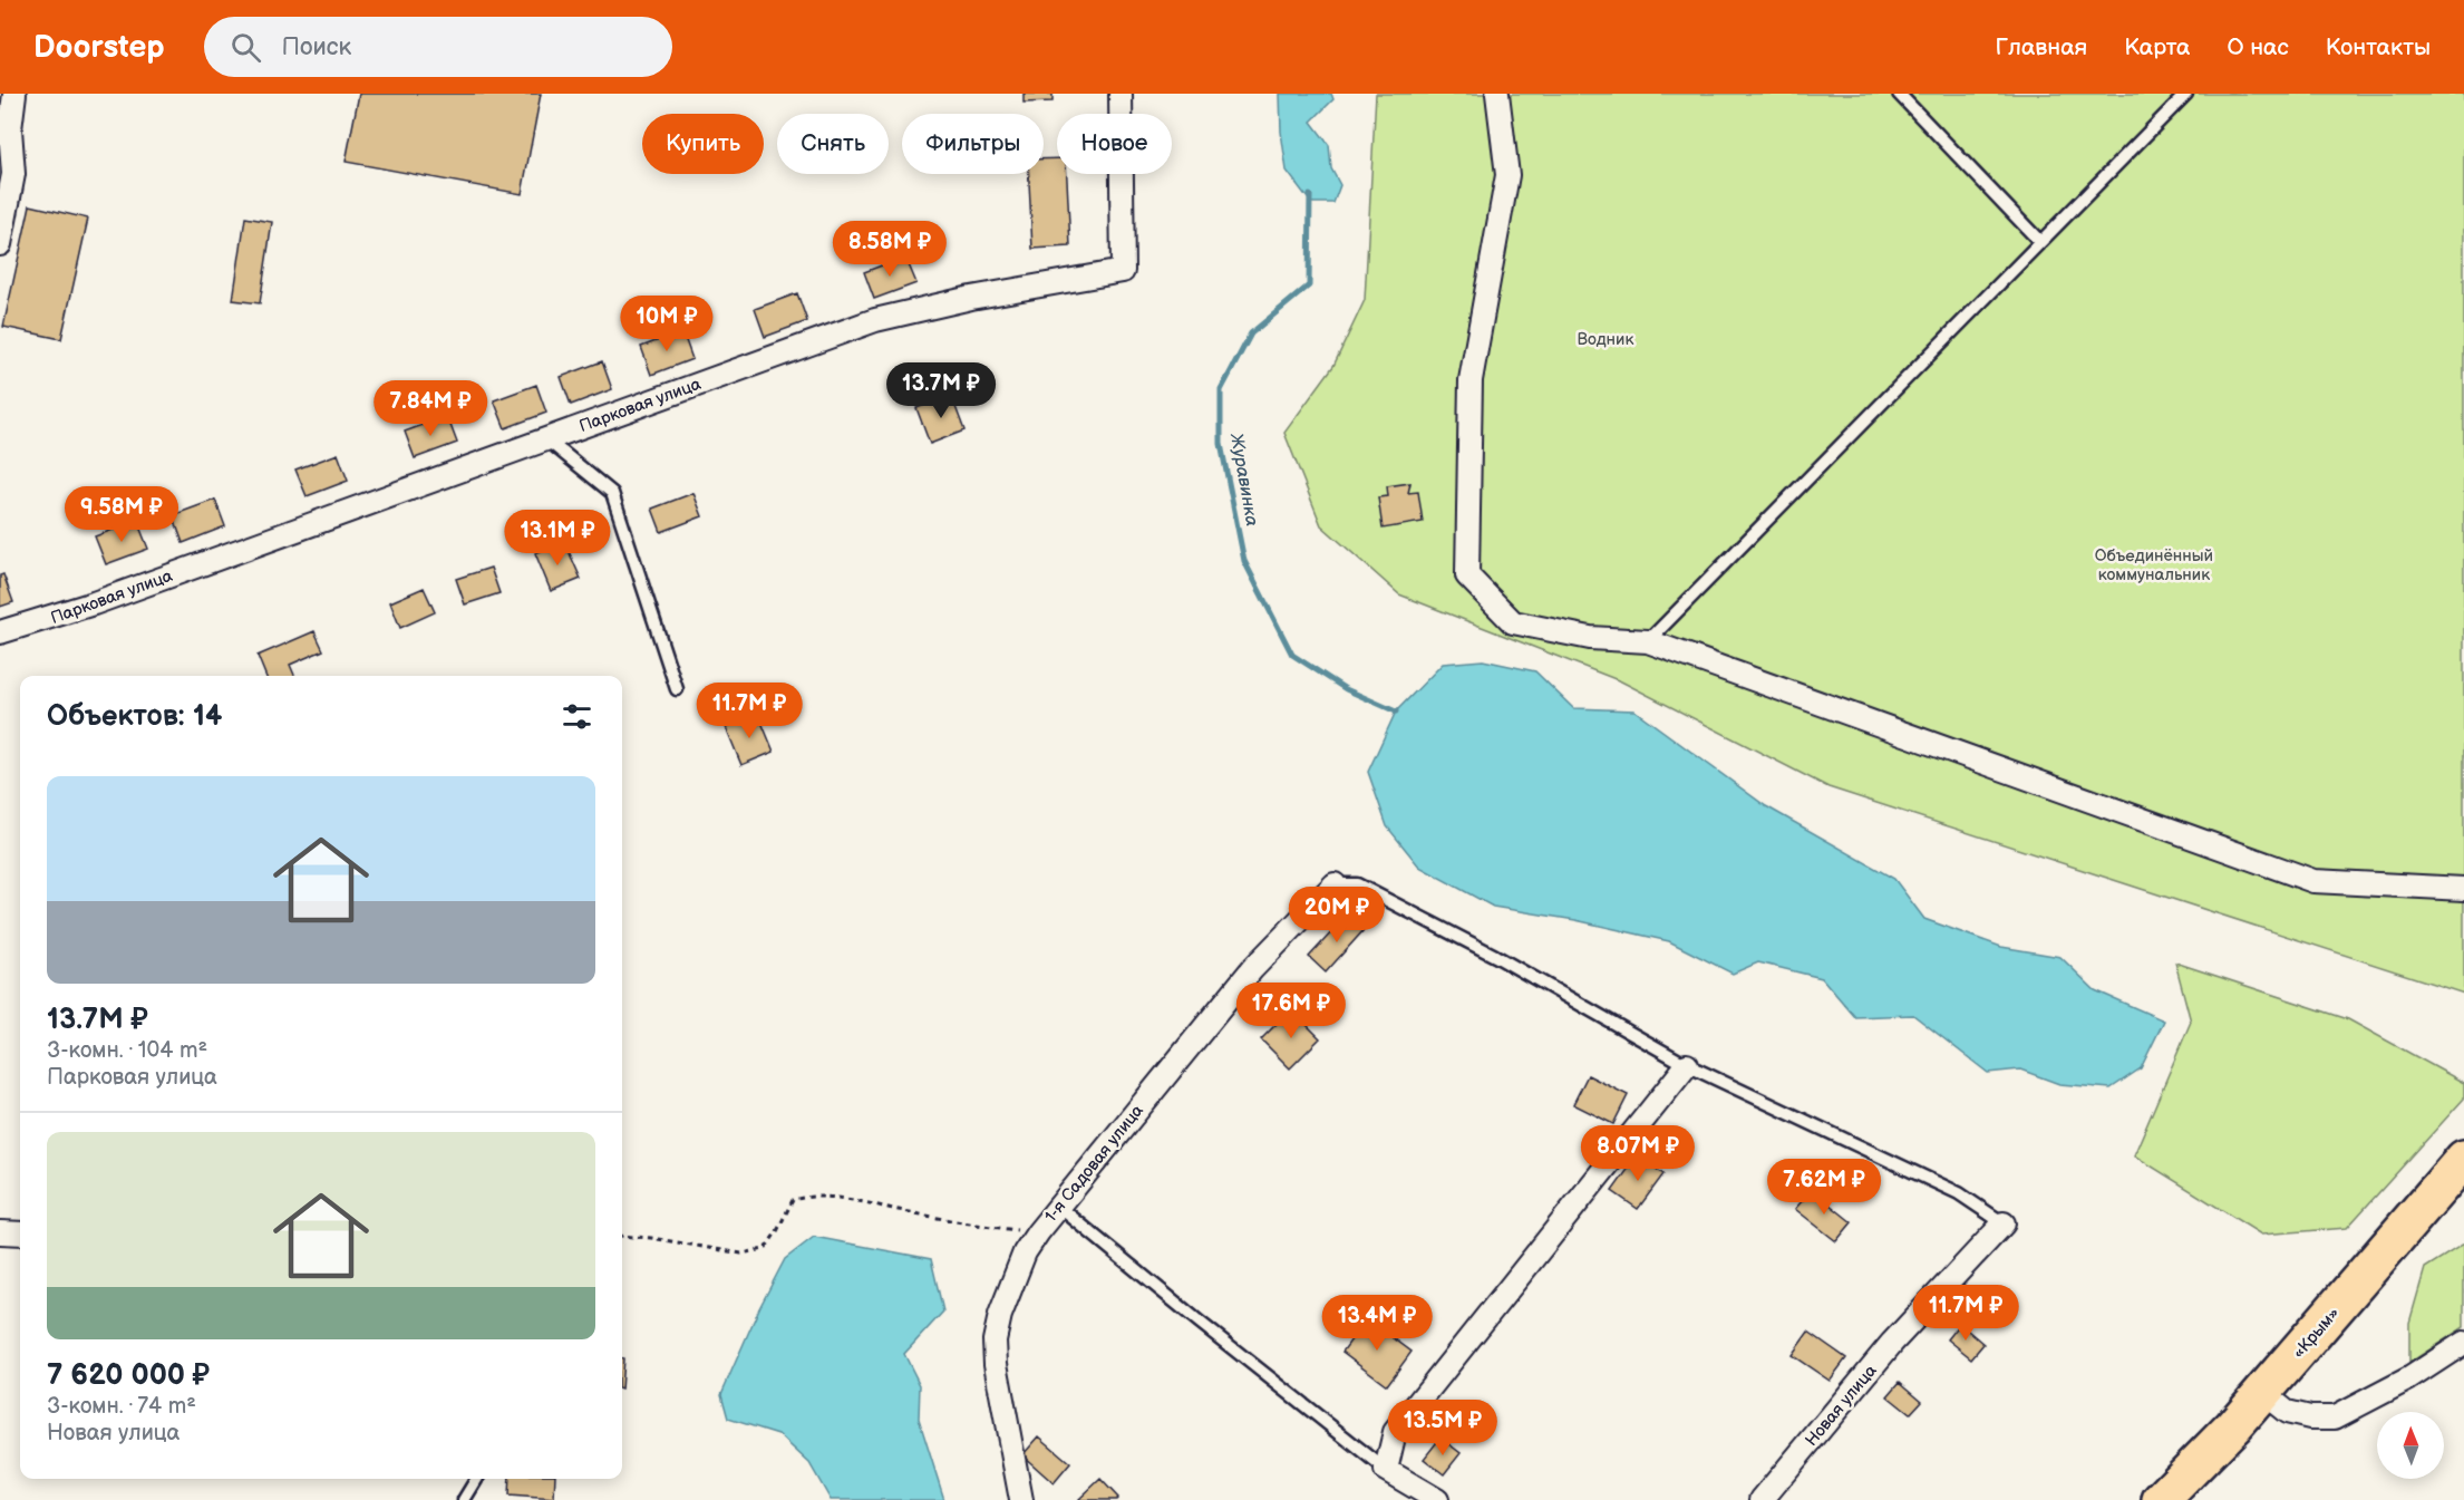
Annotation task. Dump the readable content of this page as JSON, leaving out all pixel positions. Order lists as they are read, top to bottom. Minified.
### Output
{"streets":{"highway":["«Крым»"],"street":["Парковая улица","1-я Садовая улица","Новая улица"]},"water":["Журавинка"],"parks":["Водник","Объединённый коммунальник"],"north":"top","page":{"header":"Doorstep","search":"Поиск","nav":["Главная","Карта","О нас","Контакты"],"chip":["Купить","Снять","Фильтры","Новое"],"price":["8.58M ₽","10M ₽","13.7M ₽","7.84M ₽","9.58M ₽","13.1M ₽","11.7M ₽","20M ₽","17.6M ₽","8.07M ₽","7.62M ₽","11.7M ₽","13.4M ₽","13.5M ₽"],"heading":"Объектов: 14","list":[{"name":"13.7M ₽","note":"3-комн. · 104 m² · Парковая улица"},{"name":"7 620 000 ₽","note":"3-комн. · 74 m² · Новая улица"}]}}
